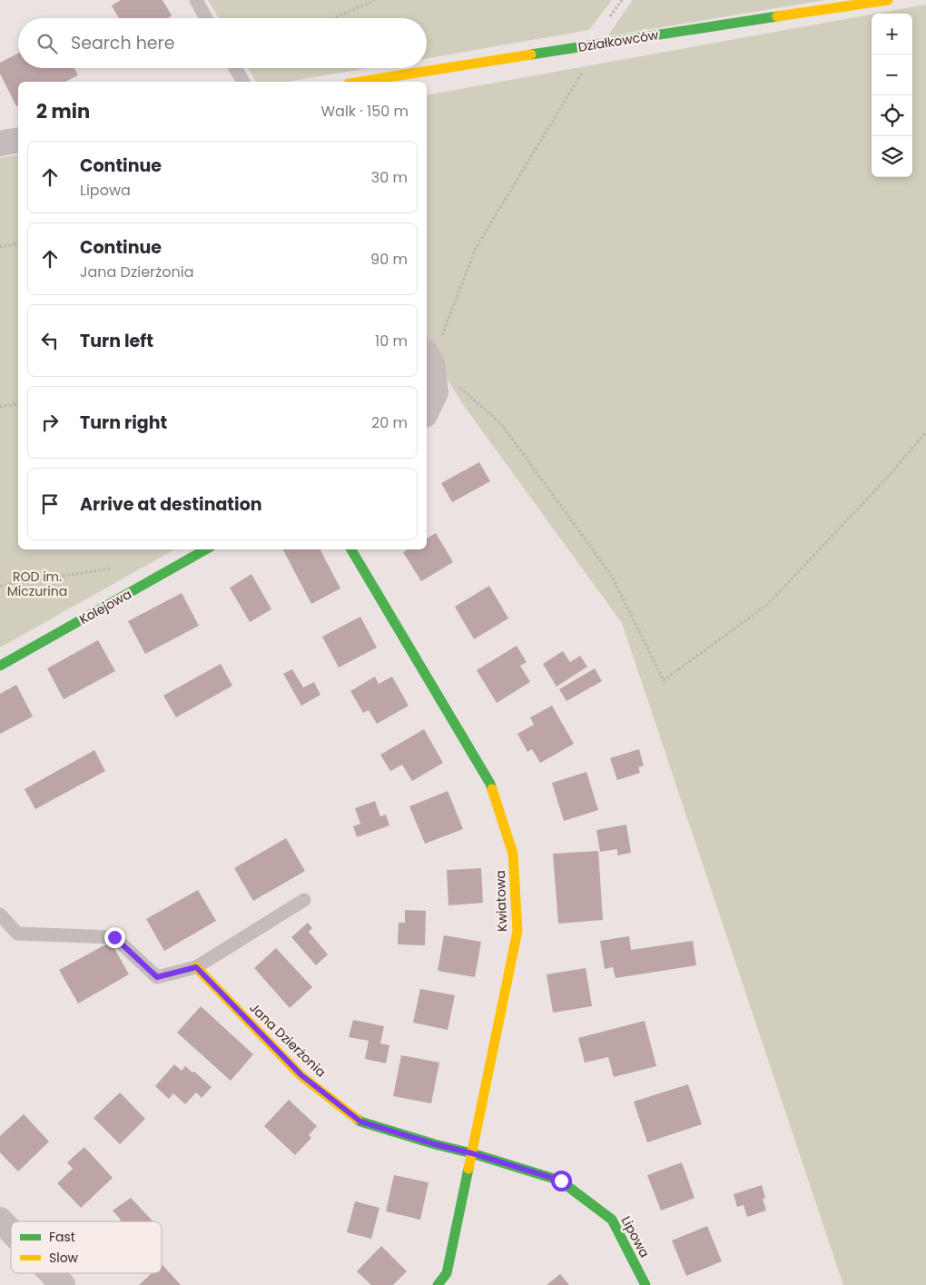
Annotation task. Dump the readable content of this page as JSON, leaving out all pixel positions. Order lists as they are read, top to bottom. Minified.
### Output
{"streets":{"street":["Działkowców","Kolejowa","Kwiatowa","Jana Dzierżonia","Lipowa"]},"crossings":[["Kwiatowa","Jana Dzierżonia"],["Kwiatowa","Lipowa"],["Jana Dzierżonia","Lipowa"]],"parks":["ROD im. Miczurina"],"legend":["Fast","Slow"],"page":{"map_buttons":["+","−"],"search":"Search here","heading":["2 min","Walk · 150 m"],"list":[["Continue","Lipowa","30 m"],["Continue","Jana Dzierżonia","90 m"],["Turn left","10 m"],["Turn right","20 m"],"Arrive at destination"]}}
